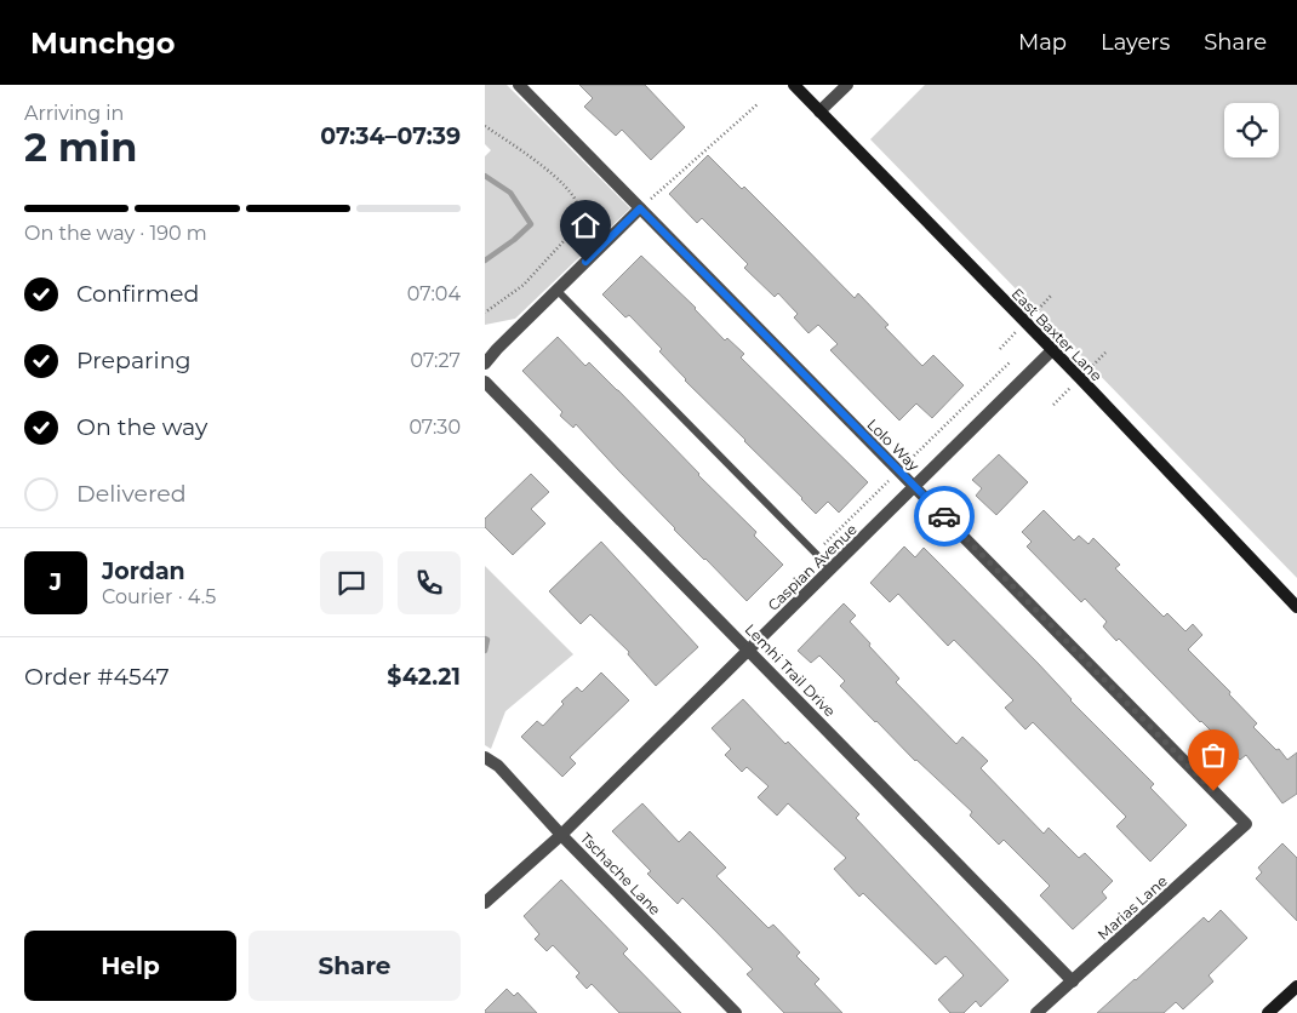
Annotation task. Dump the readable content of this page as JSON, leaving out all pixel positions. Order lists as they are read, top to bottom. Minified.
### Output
{"streets":{"main road":["East Baxter Lane"],"street":["Lolo Way","Caspian Avenue","Lemhi Trail Drive","Tschache Lane","Marias Lane"]},"crossings":[["East Baxter Lane","Caspian Avenue"],["Lolo Way","Caspian Avenue"],["Lolo Way","Marias Lane"],["Caspian Avenue","Lemhi Trail Drive"],["Caspian Avenue","Tschache Lane"],["Lemhi Trail Drive","Marias Lane"]],"page":{"header":"Munchgo","nav":["Map","Layers","Share"],"heading":["2 min","Arriving in","07:34–07:39"],"panel":["Jordan","Courier · 4.5","Order #4547","$42.21"],"bar":"On the way · 190 m","list":[["Confirmed","07:04"],["Preparing","07:27"],["On the way","07:30"],"Delivered"],"round":"J","buttons":["Help","Share"]}}
